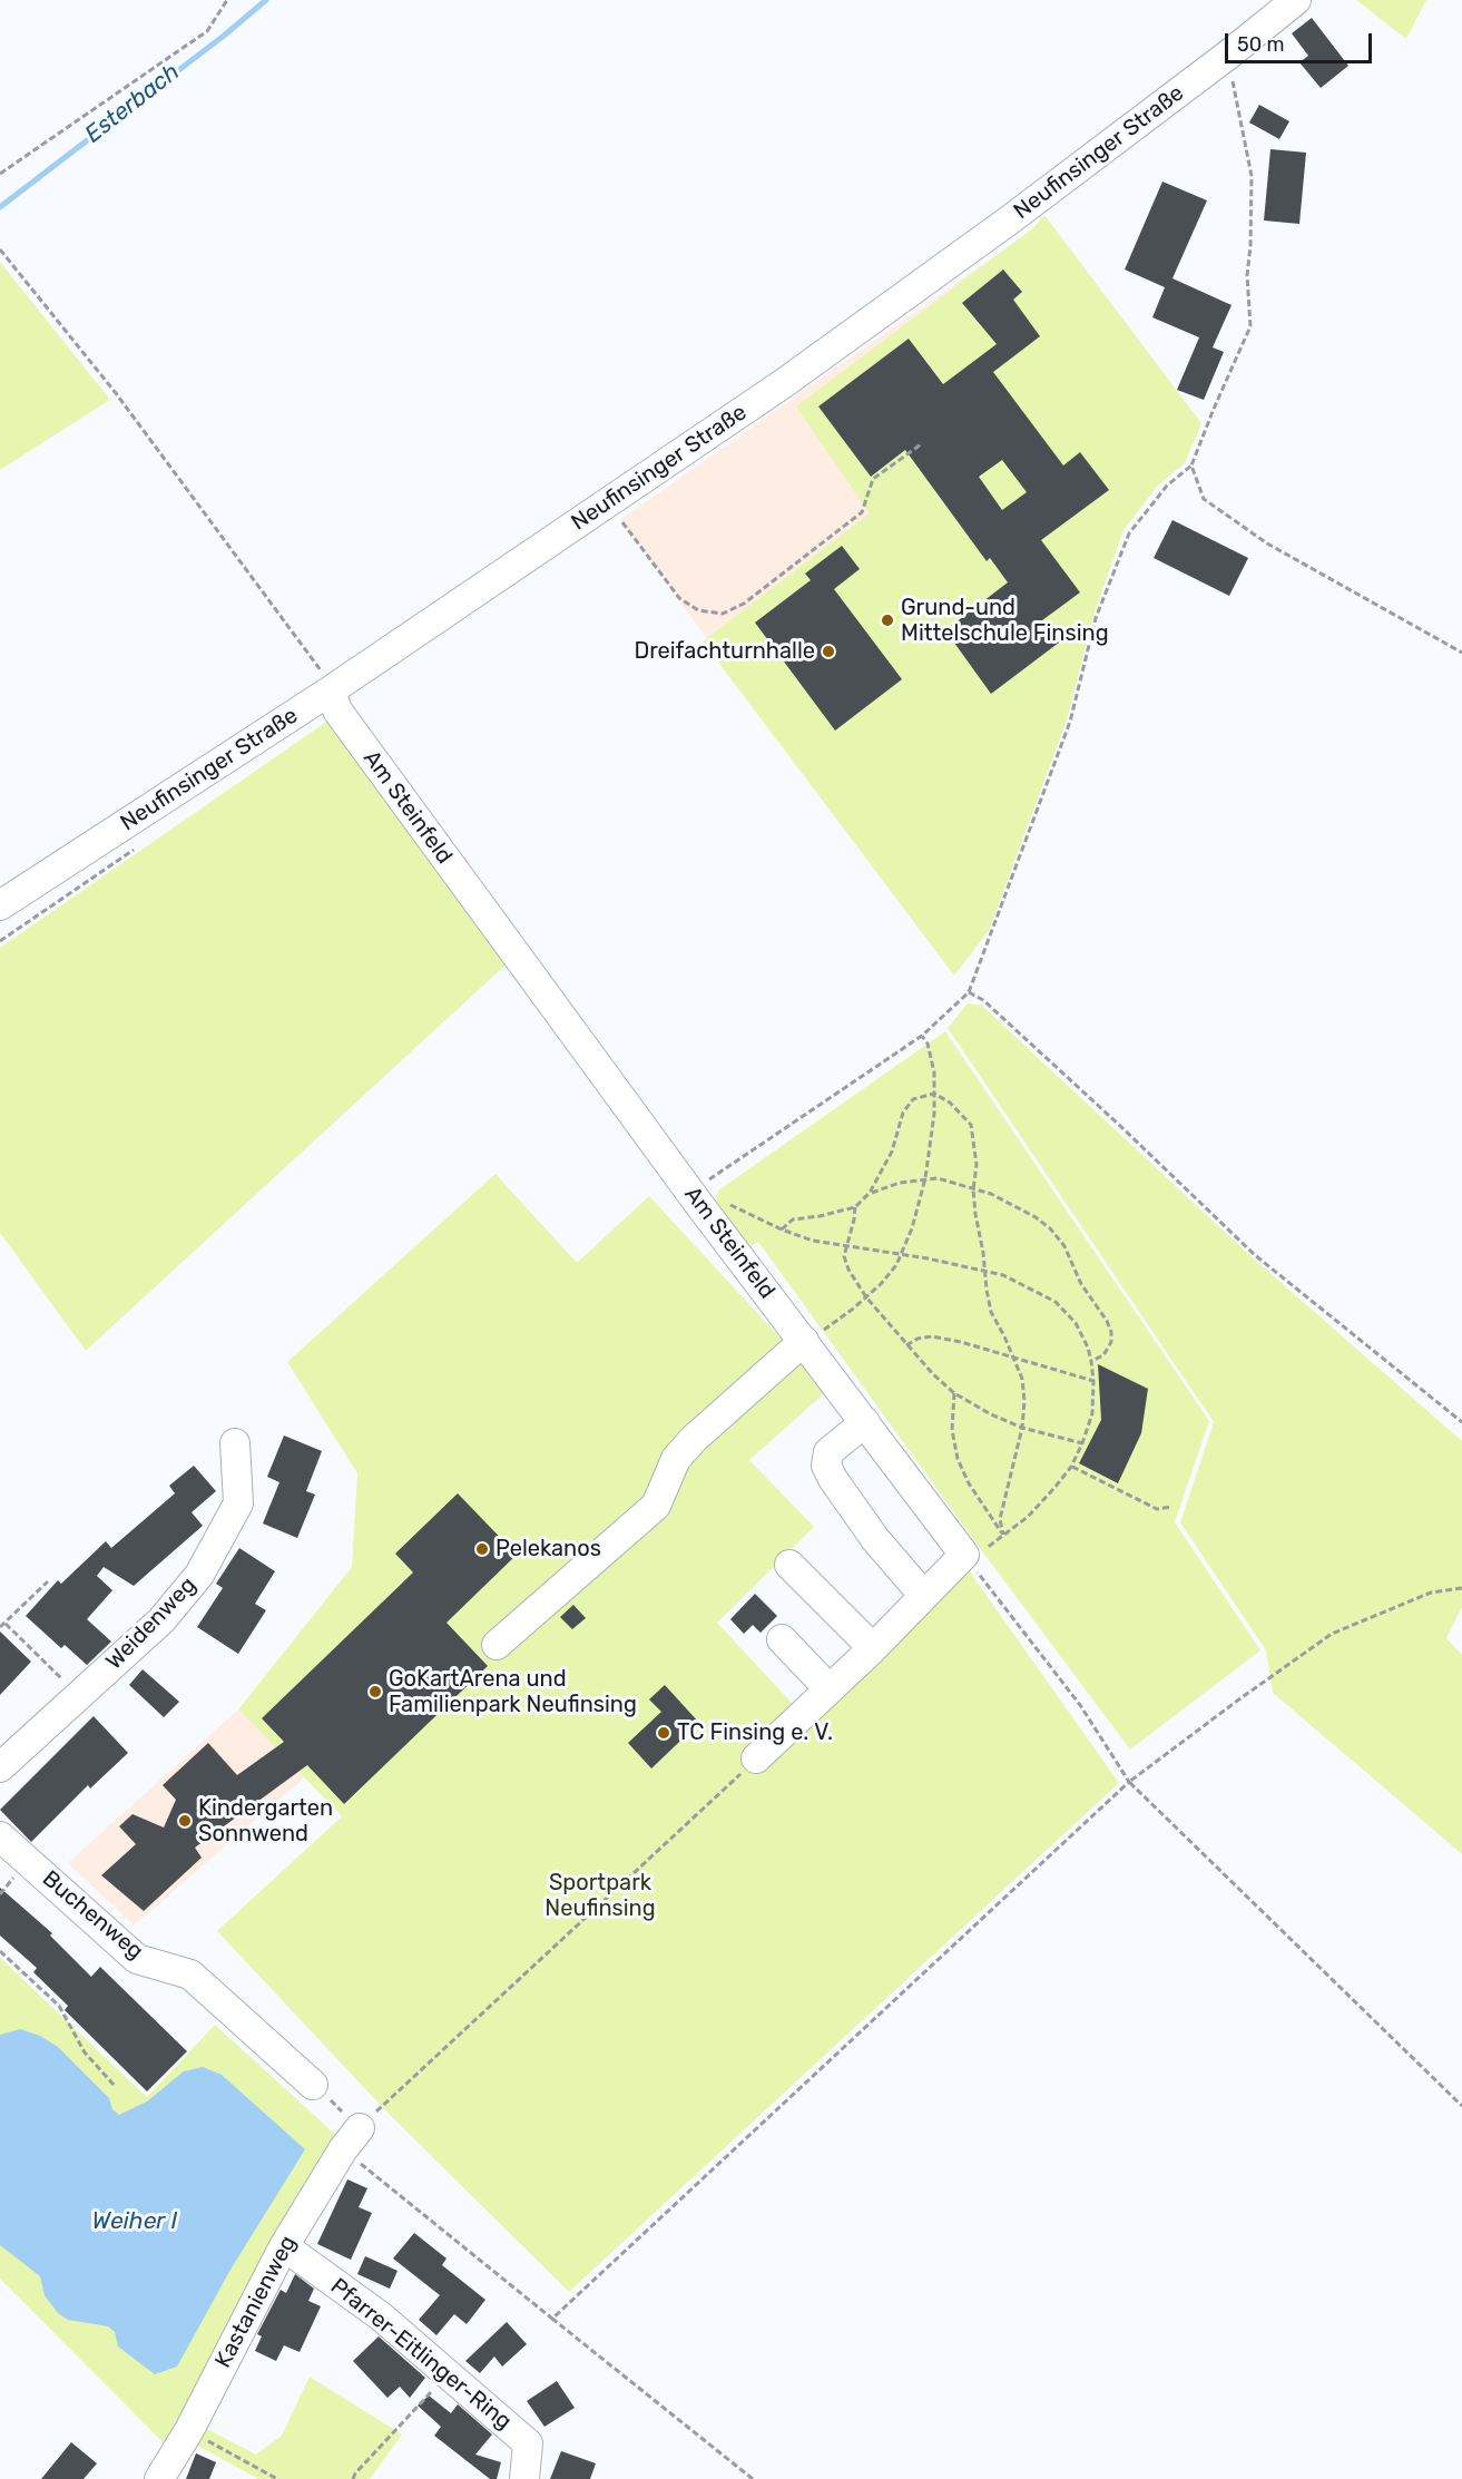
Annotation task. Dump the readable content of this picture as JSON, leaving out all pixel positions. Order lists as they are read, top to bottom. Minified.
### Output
{"streets":{"street":["Neufinsinger Straße","Am Steinfeld","Weidenweg","Buchenweg","Kastanienweg","Pfarrer-Eitlinger-Ring"]},"crossings":[["Neufinsinger Straße","Am Steinfeld"],["Kastanienweg","Pfarrer-Eitlinger-Ring"]],"water":["Esterbach","Weiher I"],"parks":["Sportpark Neufinsing"],"places":["Grund-und Mittelschule Finsing","Dreifachturnhalle","Pelekanos","GoKartArena und Familienpark Neufinsing","TC Finsing e. V.","Kindergarten Sonnwend"],"scale_bar":"50 m"}
